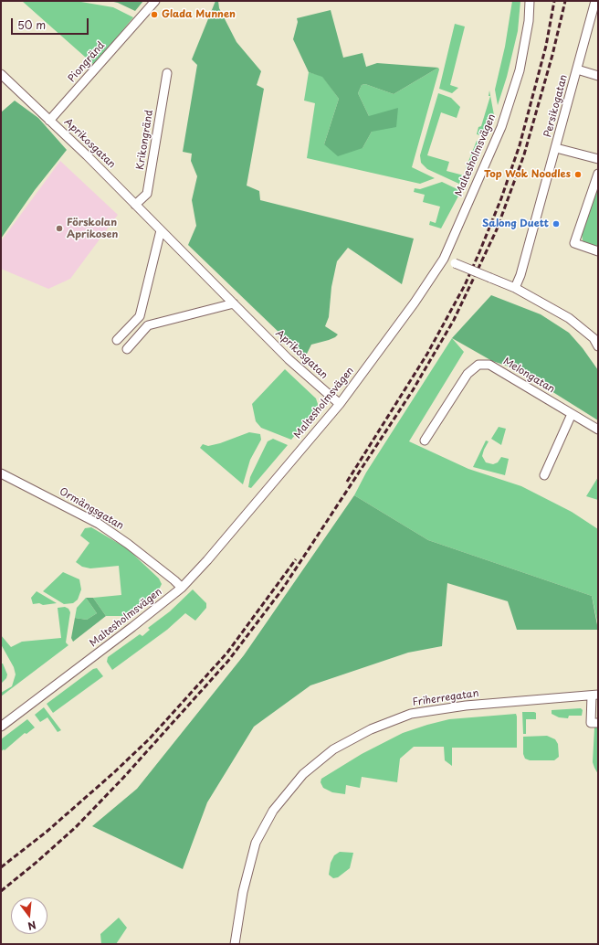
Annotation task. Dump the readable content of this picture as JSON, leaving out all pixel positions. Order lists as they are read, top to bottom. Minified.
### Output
{"streets":{"street":["Piongränd","Persikogatan","Krikongränd","Aprikosgatan","Maltesholmsvägen","Melongatan","Ormängsgatan","Friherregatan"]},"crossings":[["Piongränd","Aprikosgatan"],["Krikongränd","Aprikosgatan"],["Aprikosgatan","Maltesholmsvägen"],["Maltesholmsvägen","Ormängsgatan"]],"places":["Glada Munnen","Top Wok Noodles","Salong Duett","Förskolan Aprikosen"],"scale_bar":"50 m","north":"bottom"}
